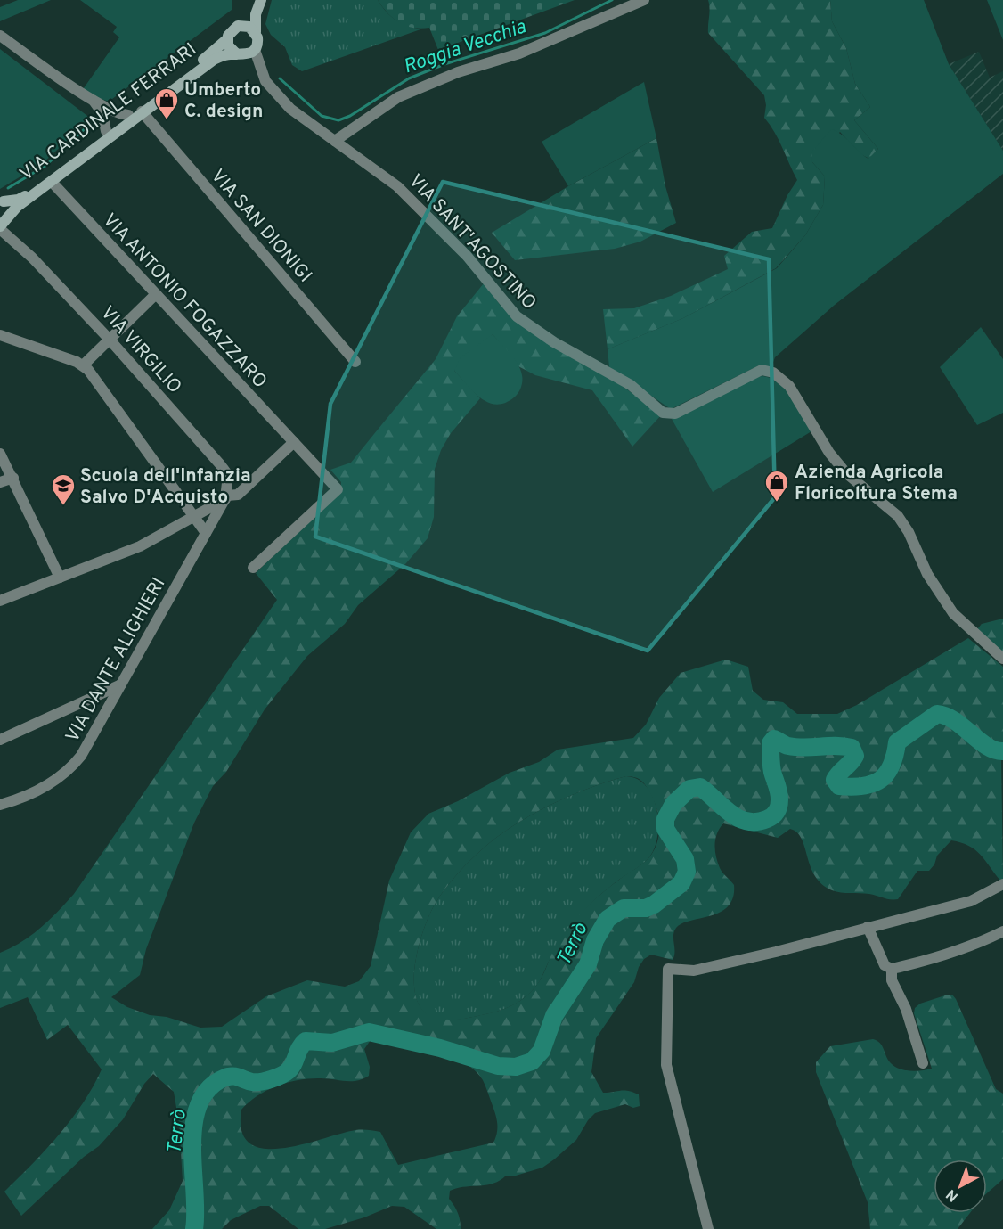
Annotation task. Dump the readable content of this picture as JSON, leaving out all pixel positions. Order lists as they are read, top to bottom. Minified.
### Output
{"streets":{"main road":["VIA CARDINALE FERRARI"],"street":["VIA SAN DIONIGI","VIA SANT'AGOSTINO","VIA ANTONIO FOGAZZARO","VIA VIRGILIO","VIA DANTE ALIGHIERI"]},"crossings":[["VIA CARDINALE FERRARI","VIA SAN DIONIGI"],["VIA CARDINALE FERRARI","VIA ANTONIO FOGAZZARO"],["VIA CARDINALE FERRARI","VIA VIRGILIO"],["VIA VIRGILIO","VIA DANTE ALIGHIERI"]],"water":["Roggia Vecchia","Terrò"],"places":{"shop":["Umberto C. design","Azienda Agricola Floricoltura Stema"],"school or university":["Scuola dell'Infanzia Salvo D'Acquisto"]},"north":"bottom left"}
